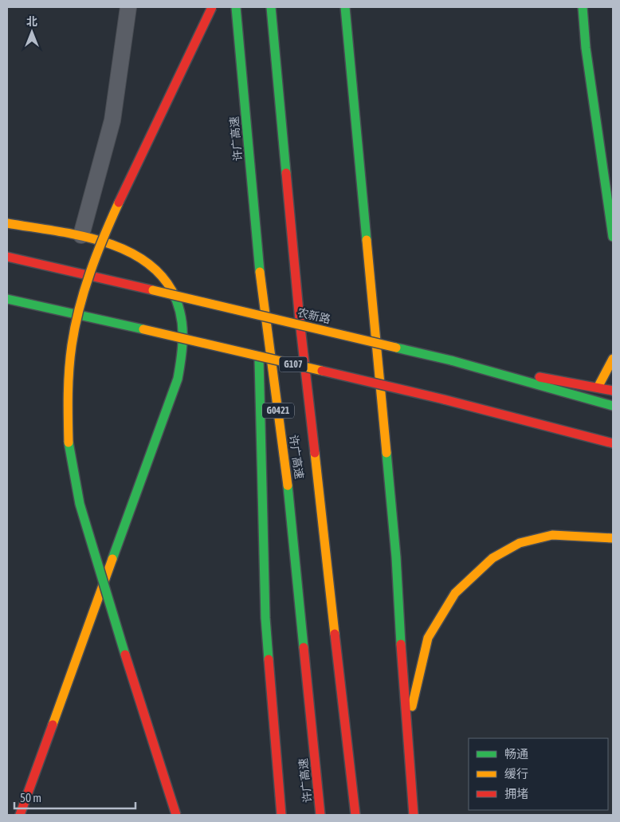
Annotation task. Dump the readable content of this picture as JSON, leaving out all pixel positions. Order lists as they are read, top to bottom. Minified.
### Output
{"streets":{"main road":["许广高速","农新路","G107","G0421"]},"legend":["畅通","缓行","拥堵"],"scale_bar":"50 m","north":"top"}
